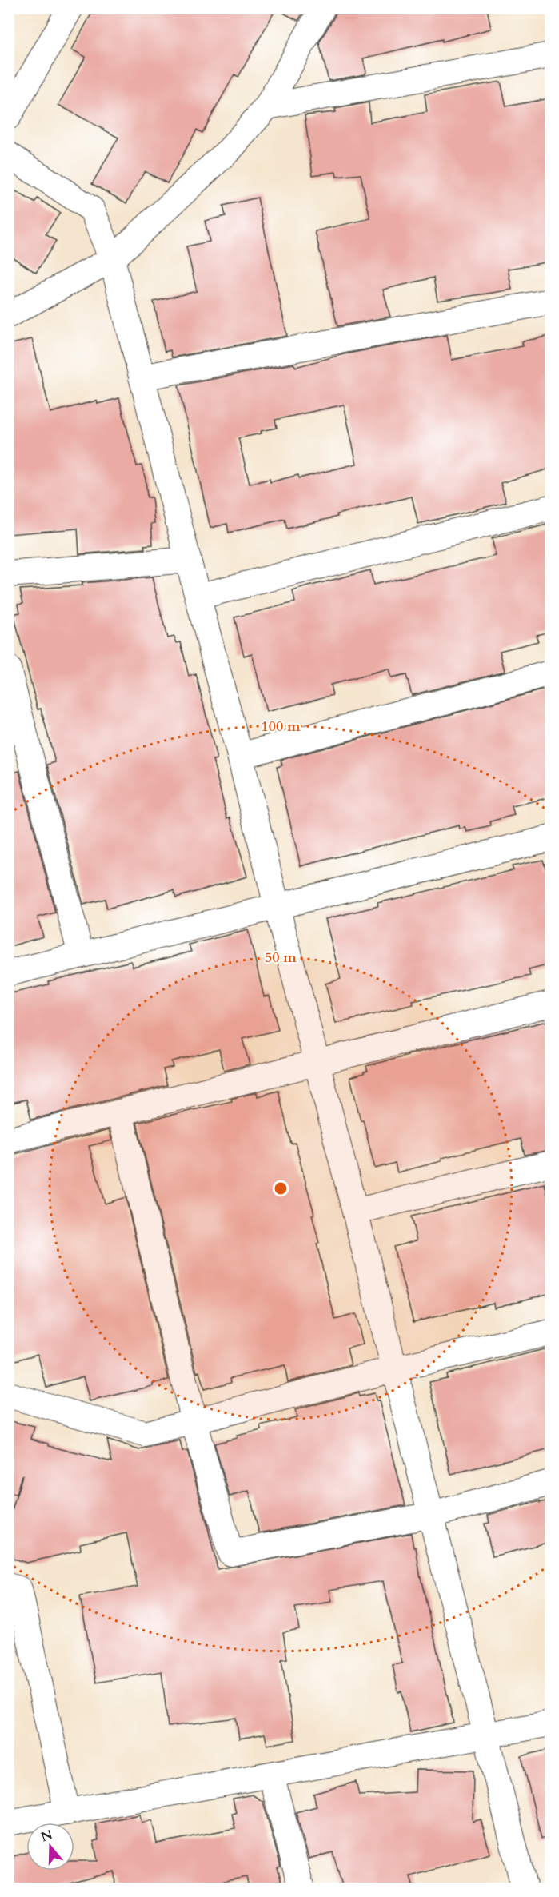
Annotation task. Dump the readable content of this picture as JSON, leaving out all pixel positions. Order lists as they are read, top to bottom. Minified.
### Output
{"north":"top","rings":["100 m","50 m"]}
